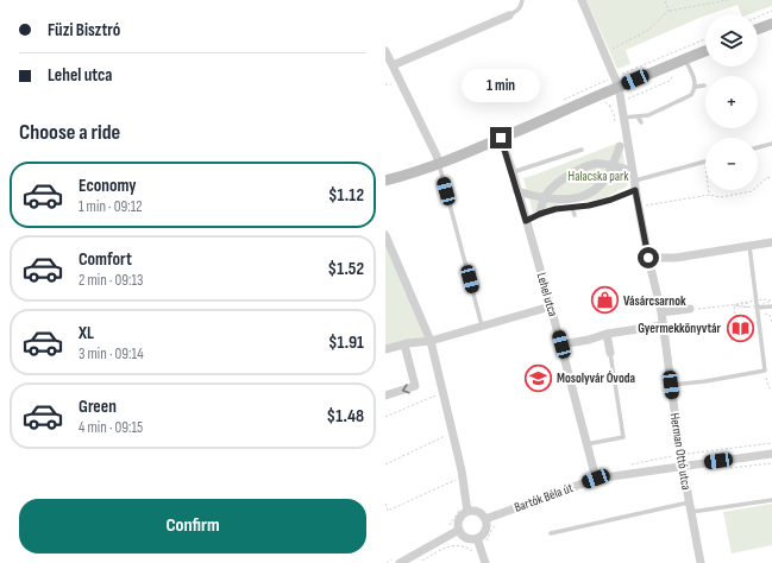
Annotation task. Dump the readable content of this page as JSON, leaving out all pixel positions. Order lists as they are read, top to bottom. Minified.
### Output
{"streets":{"street":["Lehel utca","Herman Ottó utca","Bartók Béla út"]},"crossings":[["Lehel utca","Bartók Béla út"],["Herman Ottó utca","Bartók Béla út"]],"parks":["Halacska park"],"places":{"shop":["Vásárcsarnok"],"library":["Gyermekkönyvtár"],"school or university":["Mosolyvár Óvoda"]},"page":{"banner":["Füzi Bisztró","Lehel utca"],"map_buttons":["+","−"],"bubble":"1 min","heading":"Choose a ride","list":[{"name":"Economy","note":"1 min · 09:12","value":"$1.12"},{"name":"Comfort","note":"2 min · 09:13","value":"$1.52"},{"name":"XL","note":"3 min · 09:14","value":"$1.91"},{"name":"Green","note":"4 min · 09:15","value":"$1.48"}],"buttons":"Confirm"}}
